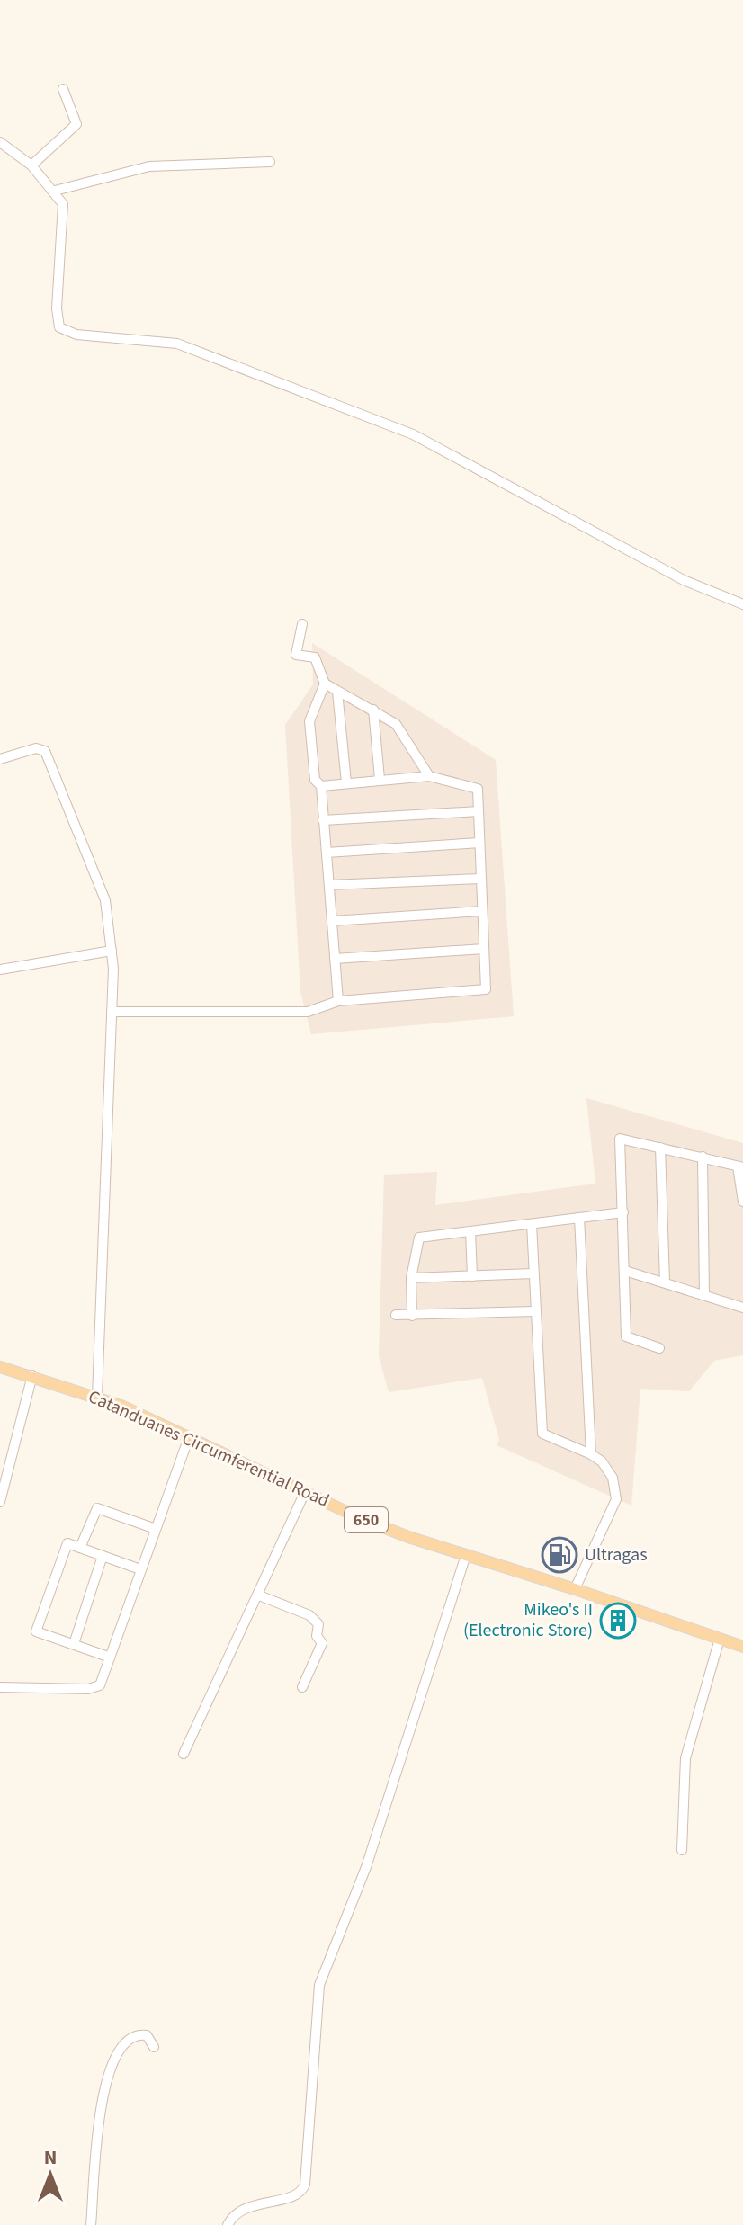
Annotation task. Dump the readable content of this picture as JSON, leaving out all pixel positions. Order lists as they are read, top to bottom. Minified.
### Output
{"streets":{"main road":["Catanduanes Circumferential Road","650"]},"places":{"fuel station":["Ultragas"],"building":["Mikeo's II (Electronic Store)"]},"north":"top"}
